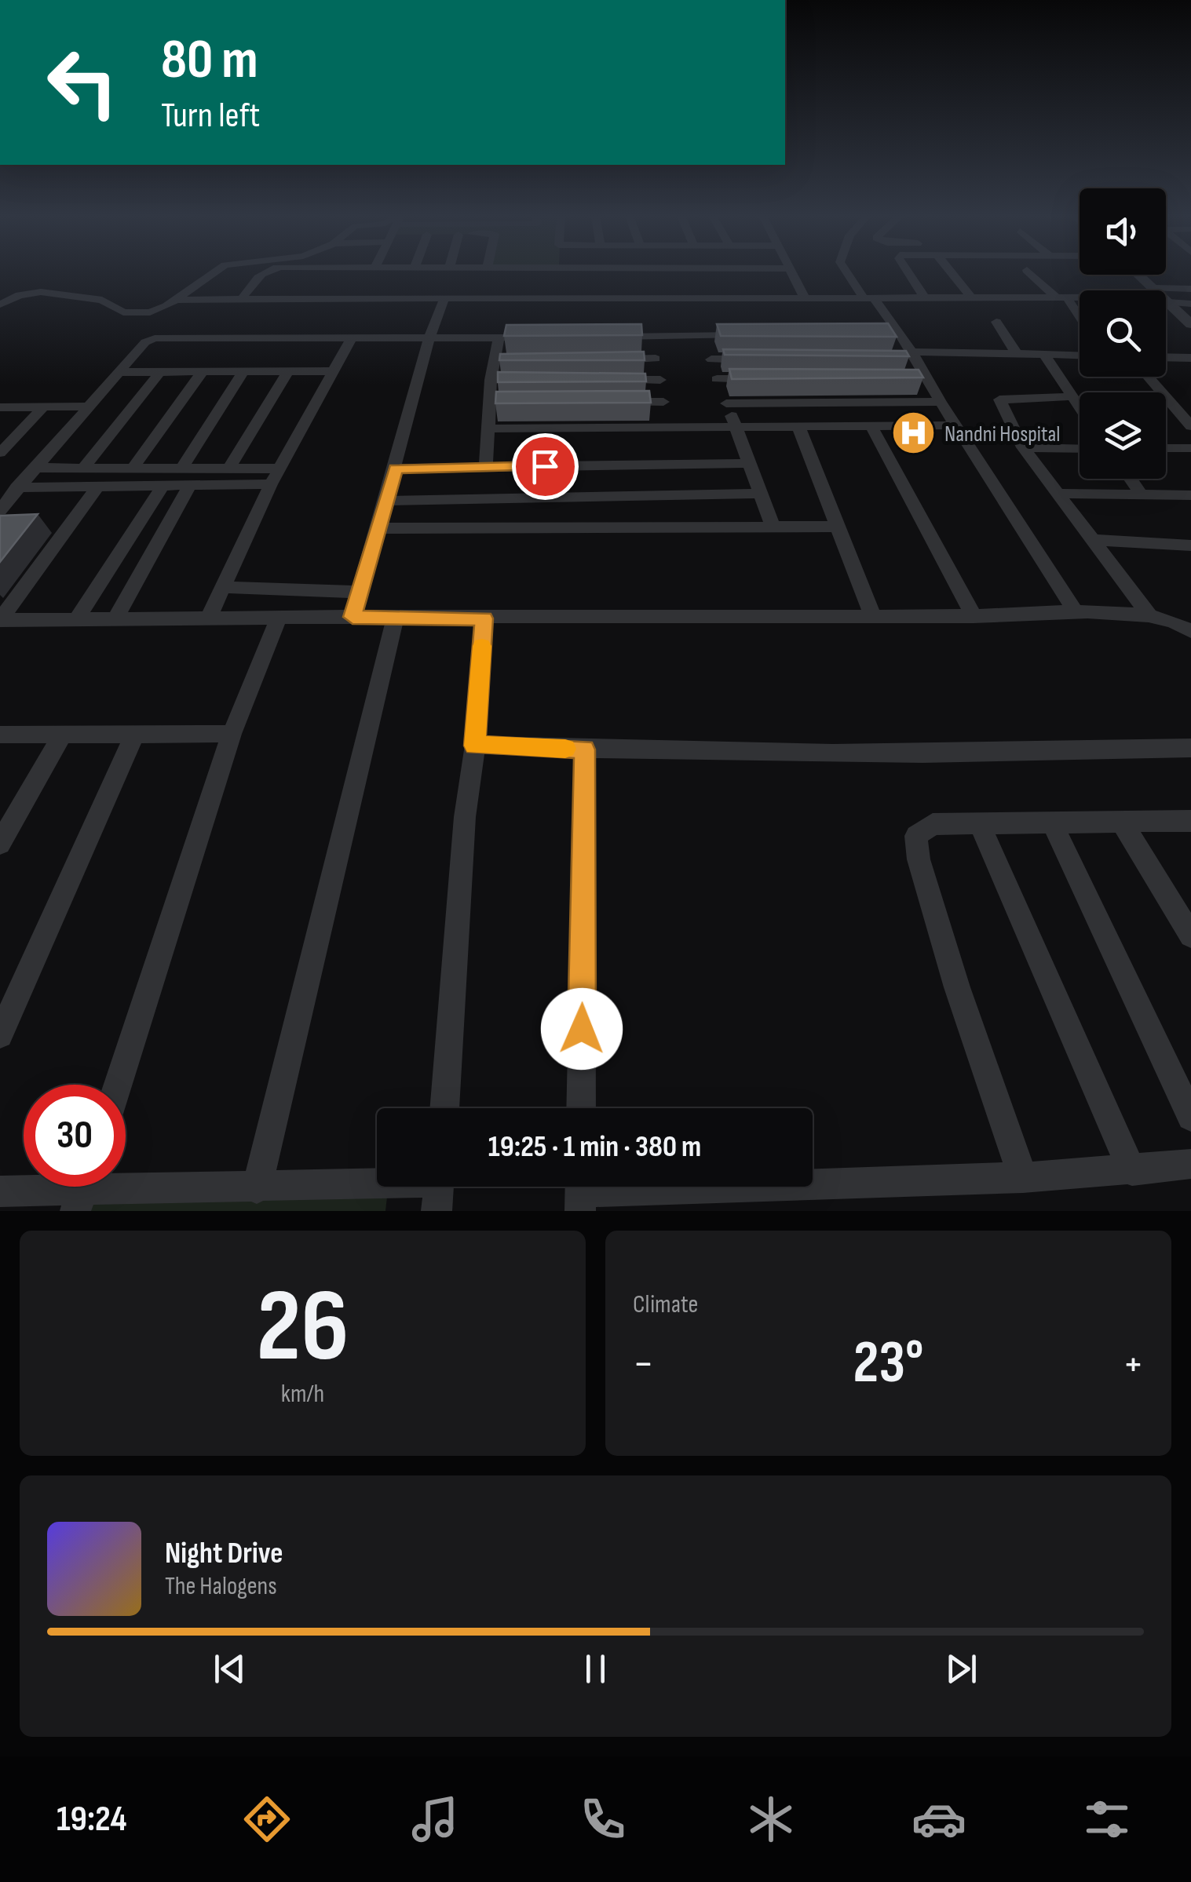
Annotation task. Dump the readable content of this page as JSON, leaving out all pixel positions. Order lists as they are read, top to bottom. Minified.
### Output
{"places":{"hospital":["Nandni Hospital"]},"page":{"turn":["80 m","Turn left"],"limit":"30","trip":"19:25 · 1 min · 380 m","tile":[["26","km/h"],"Climate"],"heat":["−","23°","+"],"song":["Night Drive","The Halogens"],"tabs":"19:24"}}
